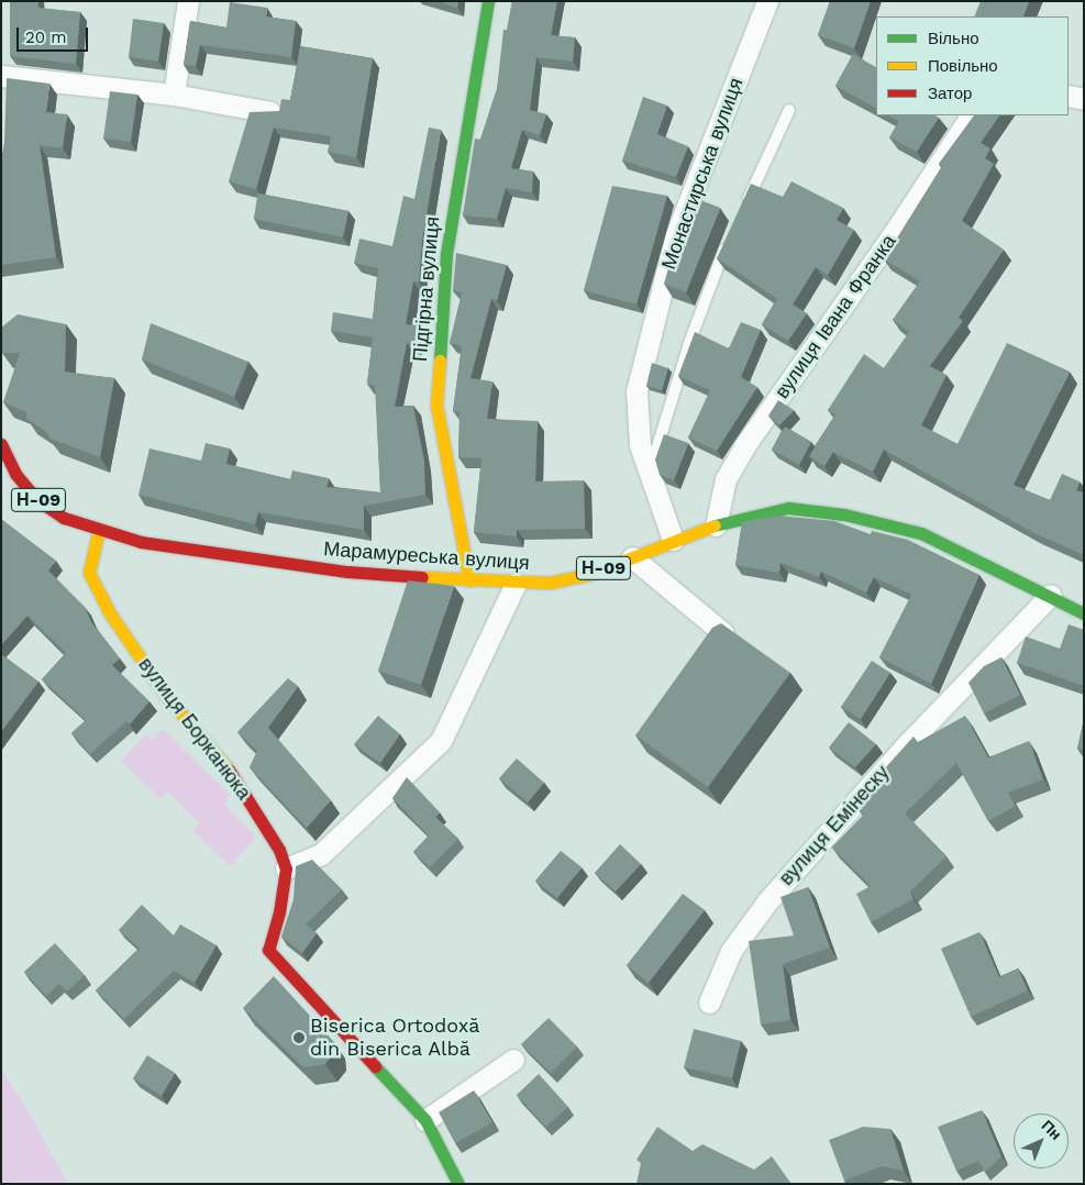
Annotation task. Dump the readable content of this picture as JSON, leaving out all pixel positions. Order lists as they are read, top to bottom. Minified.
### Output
{"streets":{"street":["Монастирська вулиця","Підгірна вулиця","вулиця Івана Франка","Н-09","Марамуреська вулиця","вулиця Борканюка","вулиця Емінеску"]},"crossings":[["Монастирська вулиця","Марамуреська вулиця"],["Підгірна вулиця","Марамуреська вулиця"],["вулиця Івана Франка","Марамуреська вулиця"],["Н-09","Марамуреська вулиця"],["Н-09","вулиця Борканюка"],["Марамуреська вулиця","вулиця Борканюка"],["Марамуреська вулиця","вулиця Емінеску"]],"places":["Biserica Ortodoxă din Biserica Albă"],"legend":["Вільно","Повільно","Затор"],"scale_bar":"20 m","north":"top right"}
